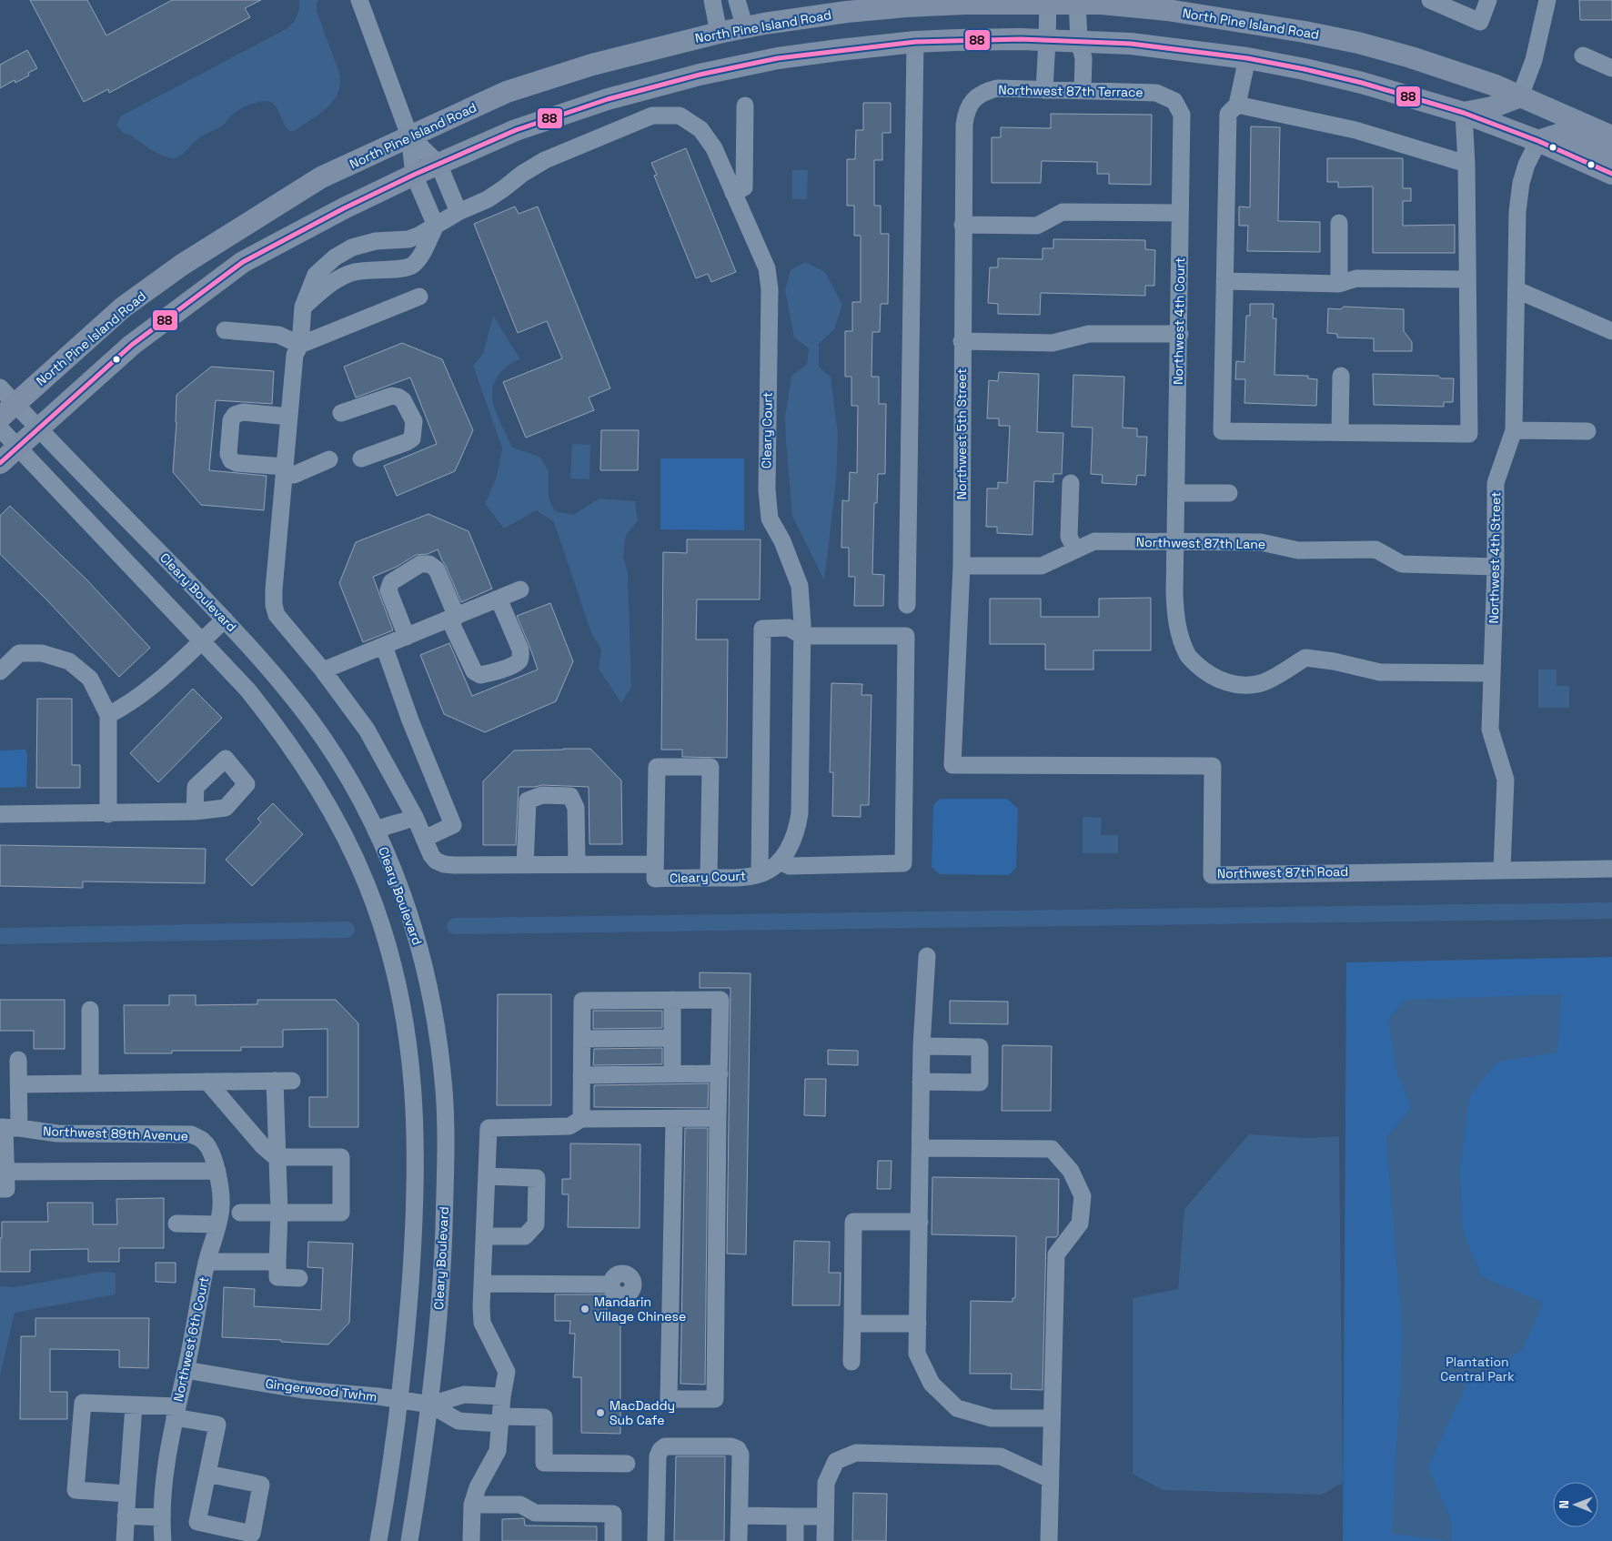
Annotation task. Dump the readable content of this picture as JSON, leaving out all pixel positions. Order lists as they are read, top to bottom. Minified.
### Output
{"streets":{"main road":["North Pine Island Road"],"street":["Northwest 87th Terrace","Northwest 4th Court","Cleary Court","Northwest 5th Street","Northwest 87th Lane","Northwest 4th Street","Cleary Boulevard","Northwest 87th Road","Northwest 89th Avenue","Northwest 6th Court","Gingerwood Twhm"]},"crossings":[["North Pine Island Road","Cleary Boulevard"],["Northwest 87th Terrace","Northwest 4th Court"],["Northwest 87th Terrace","Northwest 5th Street"],["Northwest 4th Court","Northwest 87th Lane"],["Northwest 4th Court","Northwest 4th Street"],["Northwest 5th Street","Northwest 87th Lane"],["Northwest 5th Street","Northwest 87th Road"],["Northwest 87th Lane","Northwest 4th Street"],["Northwest 4th Street","Northwest 87th Road"],["Cleary Boulevard","Gingerwood Twhm"],["Northwest 89th Avenue","Northwest 6th Court"],["Northwest 6th Court","Gingerwood Twhm"]],"parks":["Plantation Central Park"],"places":["Mandarin Village Chinese","MacDaddy Sub Cafe"],"lines":["transit line 88"],"north":"left"}
